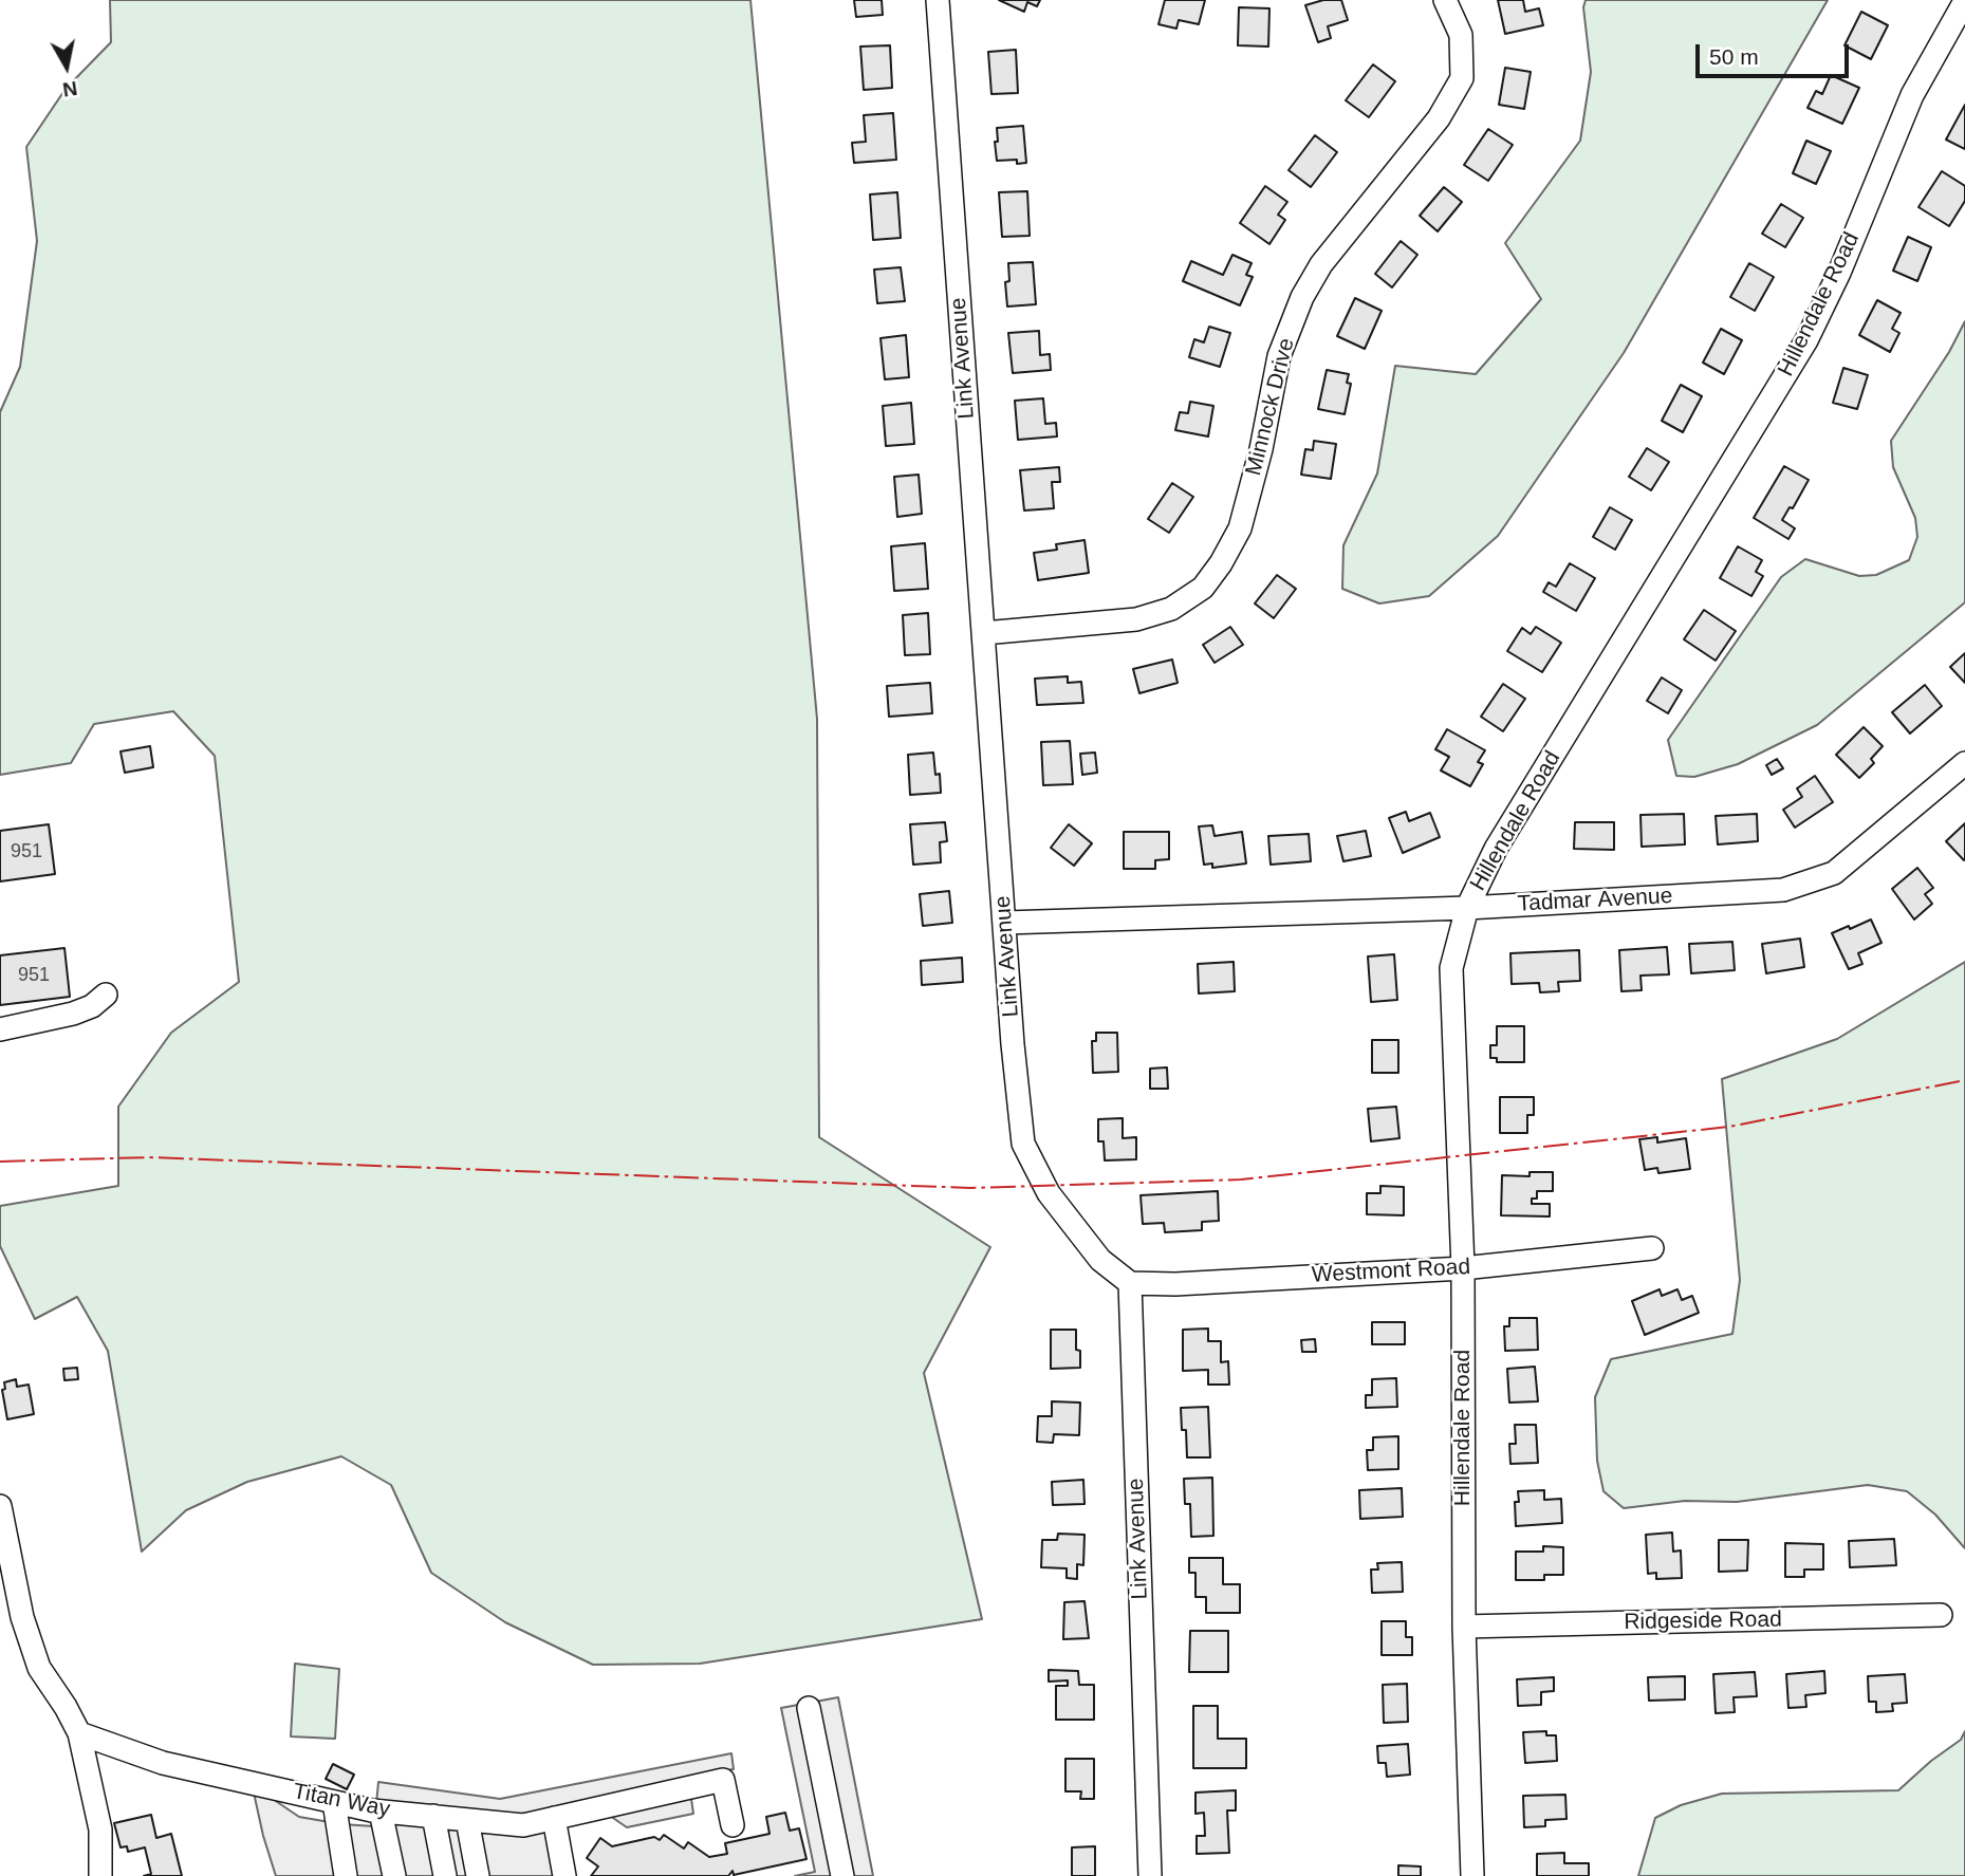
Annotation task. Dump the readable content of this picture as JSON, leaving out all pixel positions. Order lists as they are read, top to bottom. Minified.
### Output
{"streets":{"street":["Hillendale Road","Link Avenue","Minnock Drive","Tadmar Avenue","Westmont Road","Ridgeside Road","Titan Way"]},"crossings":[["Hillendale Road","Tadmar Avenue"],["Hillendale Road","Westmont Road"],["Hillendale Road","Ridgeside Road"],["Link Avenue","Minnock Drive"],["Link Avenue","Tadmar Avenue"],["Link Avenue","Westmont Road"]],"house_numbers":["951","951"],"scale_bar":"50 m","north":"bottom"}
